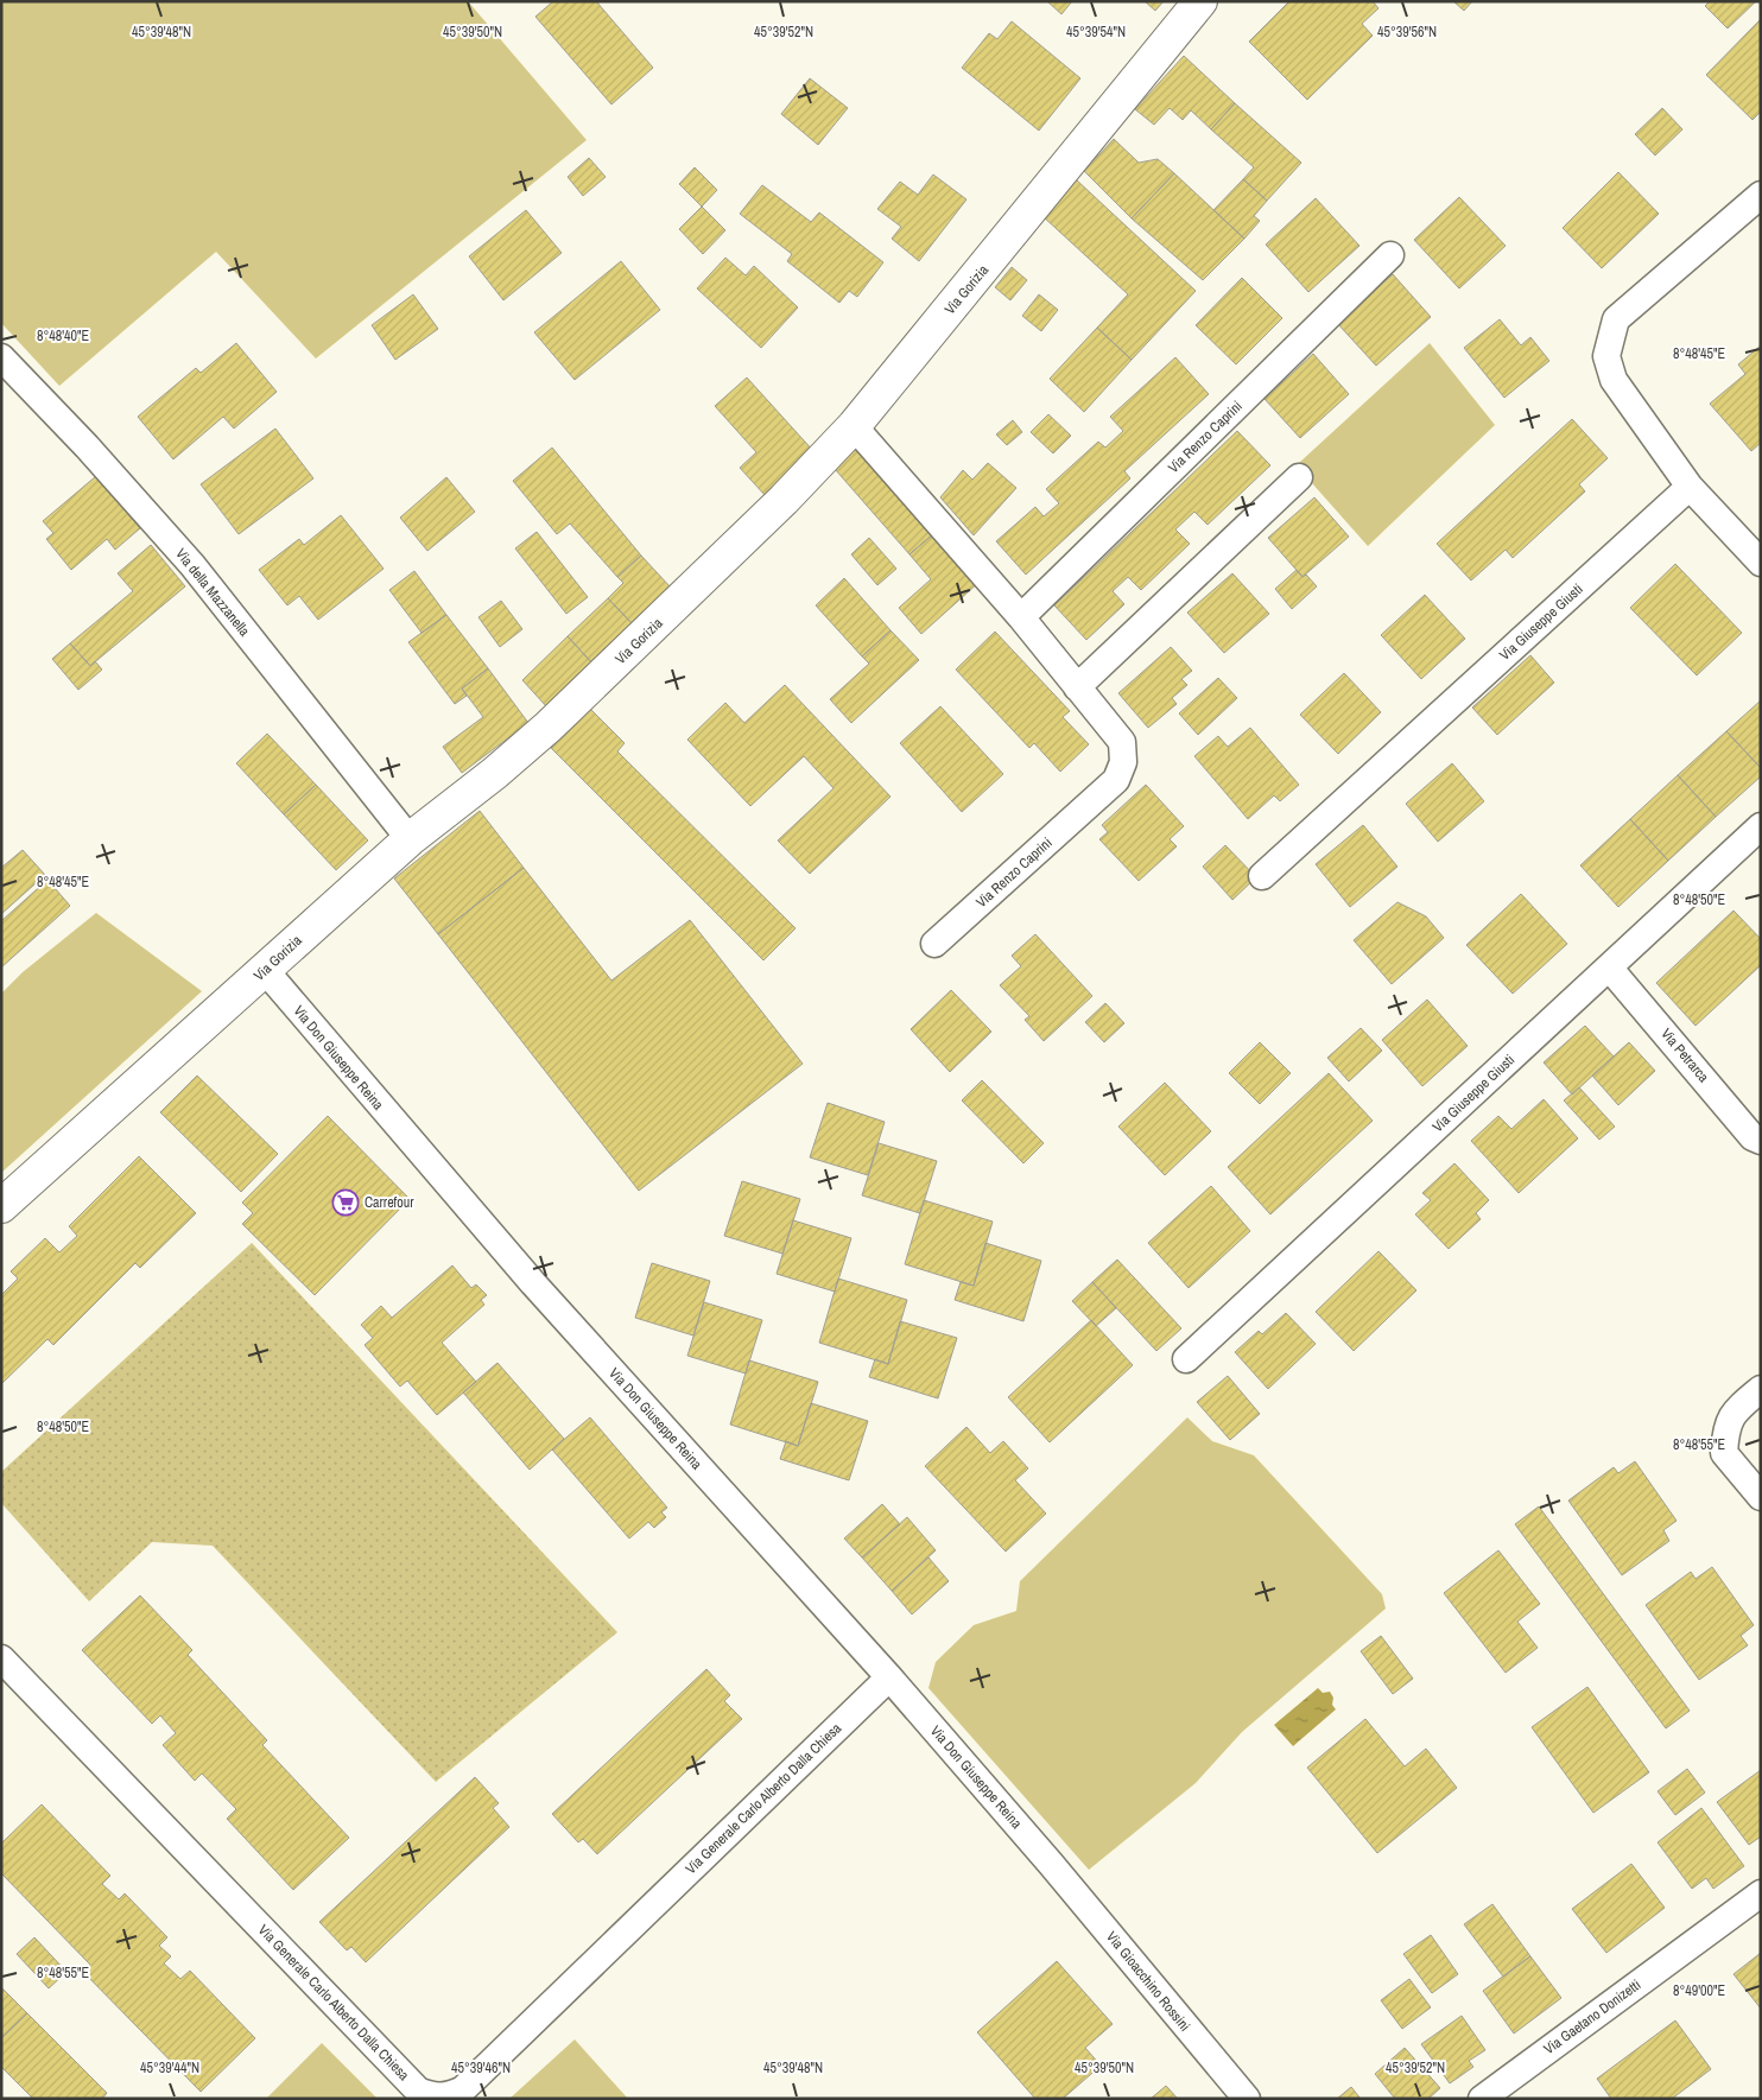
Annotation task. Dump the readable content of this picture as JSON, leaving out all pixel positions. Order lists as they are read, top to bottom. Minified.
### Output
{"streets":{"street":["Via Gorizia","Via Renzo Caprini","Via della Mazzanella","Via Giuseppe Giusti","Via Petrarca","Via Don Giuseppe Reina","Via Generale Carlo Alberto Dalla Chiesa","Via Gioacchino Rossini","Via Gaetano Donizetti"]},"crossings":[["Via Gorizia","Via Renzo Caprini"],["Via Gorizia","Via della Mazzanella"],["Via Gorizia","Via Don Giuseppe Reina"],["Via Giuseppe Giusti","Via Petrarca"],["Via Don Giuseppe Reina","Via Generale Carlo Alberto Dalla Chiesa"],["Via Don Giuseppe Reina","Via Gioacchino Rossini"]],"places":{"supermarket":["Carrefour"]},"coordinates":["45°39'48\"N","45°39'50\"N","45°39'52\"N","45°39'54\"N","45°39'56\"N","8°48'40\"E","8°48'45\"E","8°48'50\"E","8°48'55\"E","8°49'00\"E","45°39'44\"N","45°39'46\"N"]}
